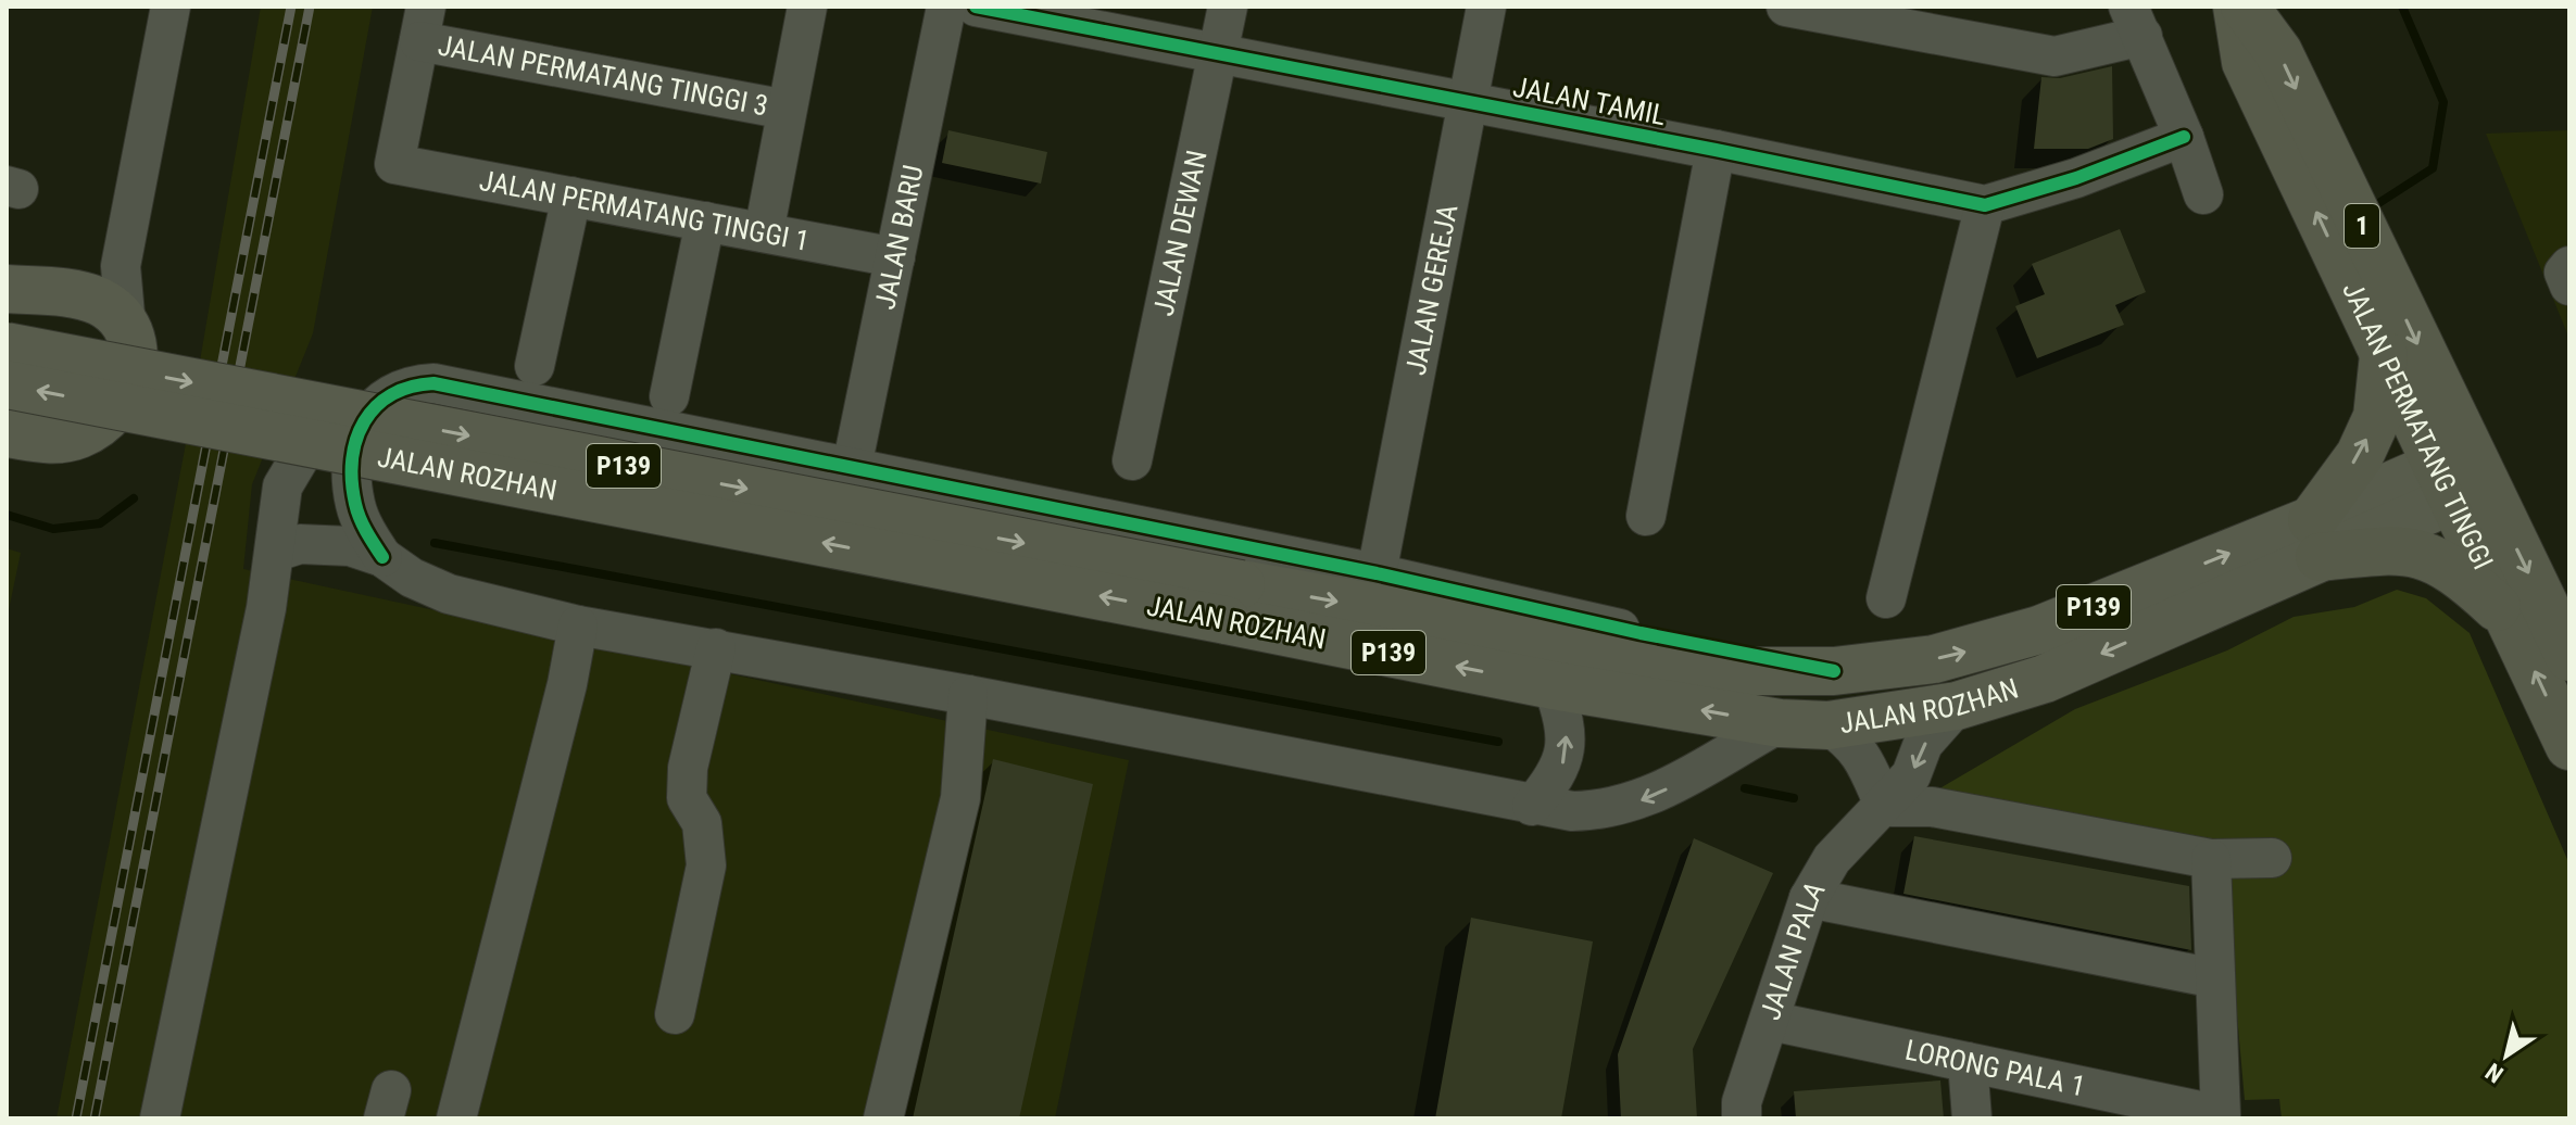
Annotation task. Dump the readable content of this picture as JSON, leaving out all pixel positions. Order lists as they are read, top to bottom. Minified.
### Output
{"streets":{"highway":["1","JALAN PERMATANG TINGGI"],"main road":["P139","JALAN ROZHAN"],"street":["JALAN PERMATANG TINGGI 3","JALAN TAMIL","JALAN PERMATANG TINGGI 1","JALAN DEWAN","JALAN BARU","JALAN GEREJA","JALAN PALA","LORONG PALA 1"]},"crossings":[["JALAN PERMATANG TINGGI 3","JALAN PERMATANG TINGGI 1"],["JALAN TAMIL","JALAN DEWAN"],["JALAN TAMIL","JALAN GEREJA"],["JALAN PERMATANG TINGGI 1","JALAN BARU"],["JALAN PERMATANG TINGGI","JALAN ROZHAN"],["JALAN ROZHAN","JALAN PALA"],["JALAN PALA","LORONG PALA 1"]],"north":"bottom left"}
